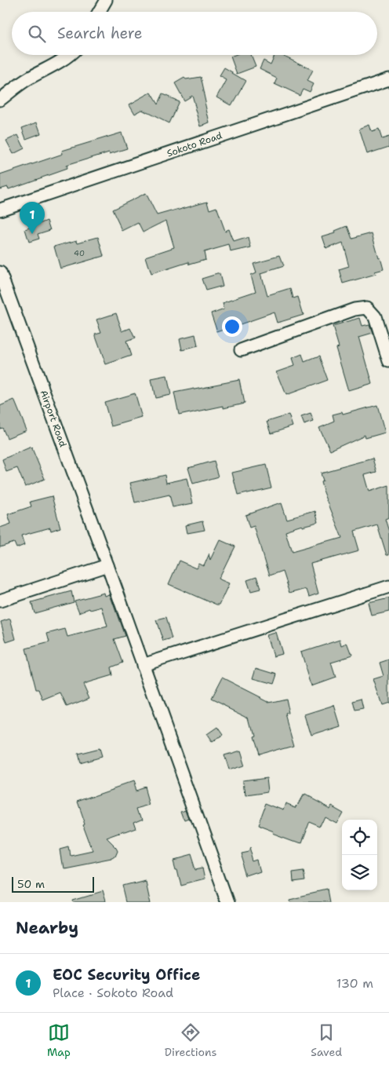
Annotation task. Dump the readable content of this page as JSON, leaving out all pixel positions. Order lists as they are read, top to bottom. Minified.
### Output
{"streets":{"street":["Sokoto Road","Airport Road"]},"house_numbers":["40"],"scale_bar":"50 m","page":{"search":"Search here","pins":"1","scale":"50 m","heading":"Nearby","list":[{"mark":"1","name":"EOC Security Office","note":"Place · Sokoto Road","value":"130 m"}],"nav":["Map","Directions","Saved"]}}
